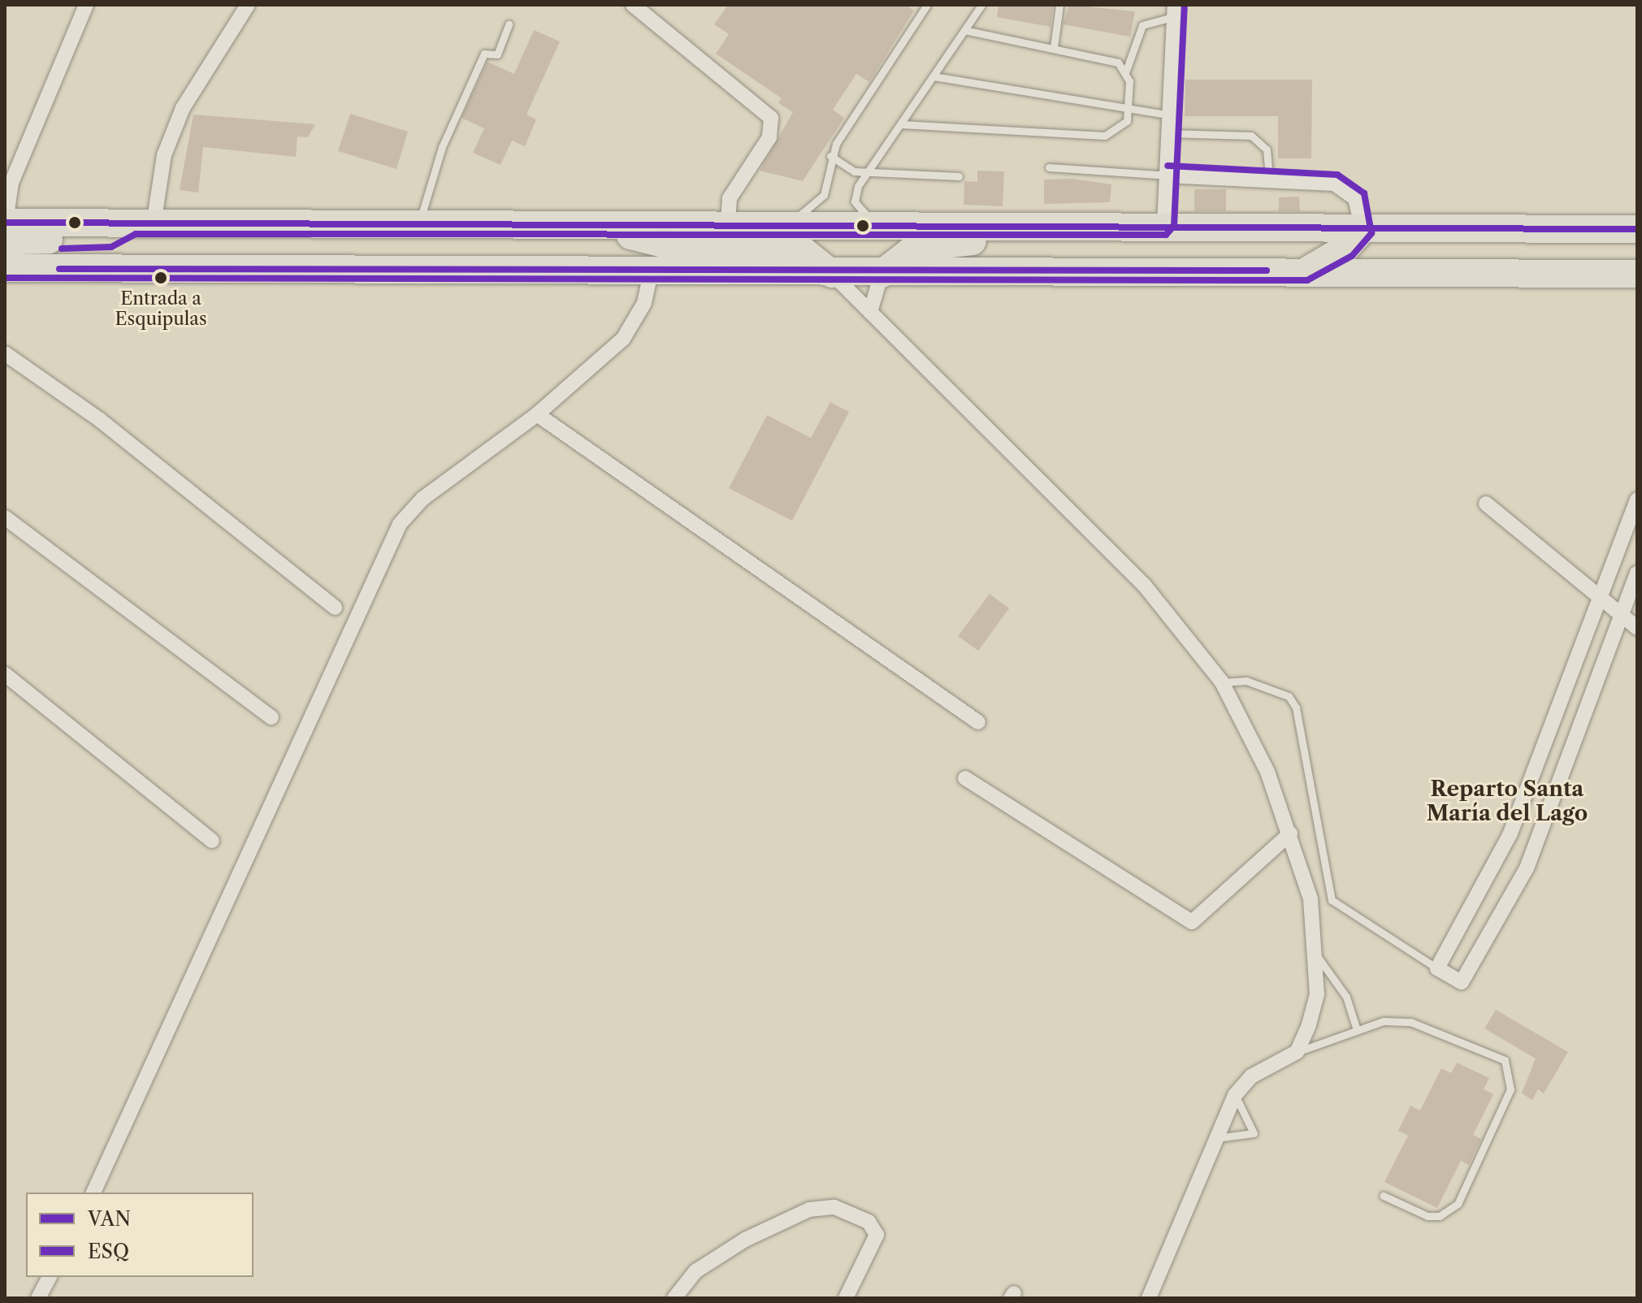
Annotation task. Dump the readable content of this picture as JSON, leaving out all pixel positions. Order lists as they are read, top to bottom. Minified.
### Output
{"districts":["Reparto Santa María del Lago"],"places":["Entrada a Esquipulas"],"lines":["transit line ESQ","transit line VAN"],"legend":["VAN","ESQ"]}
